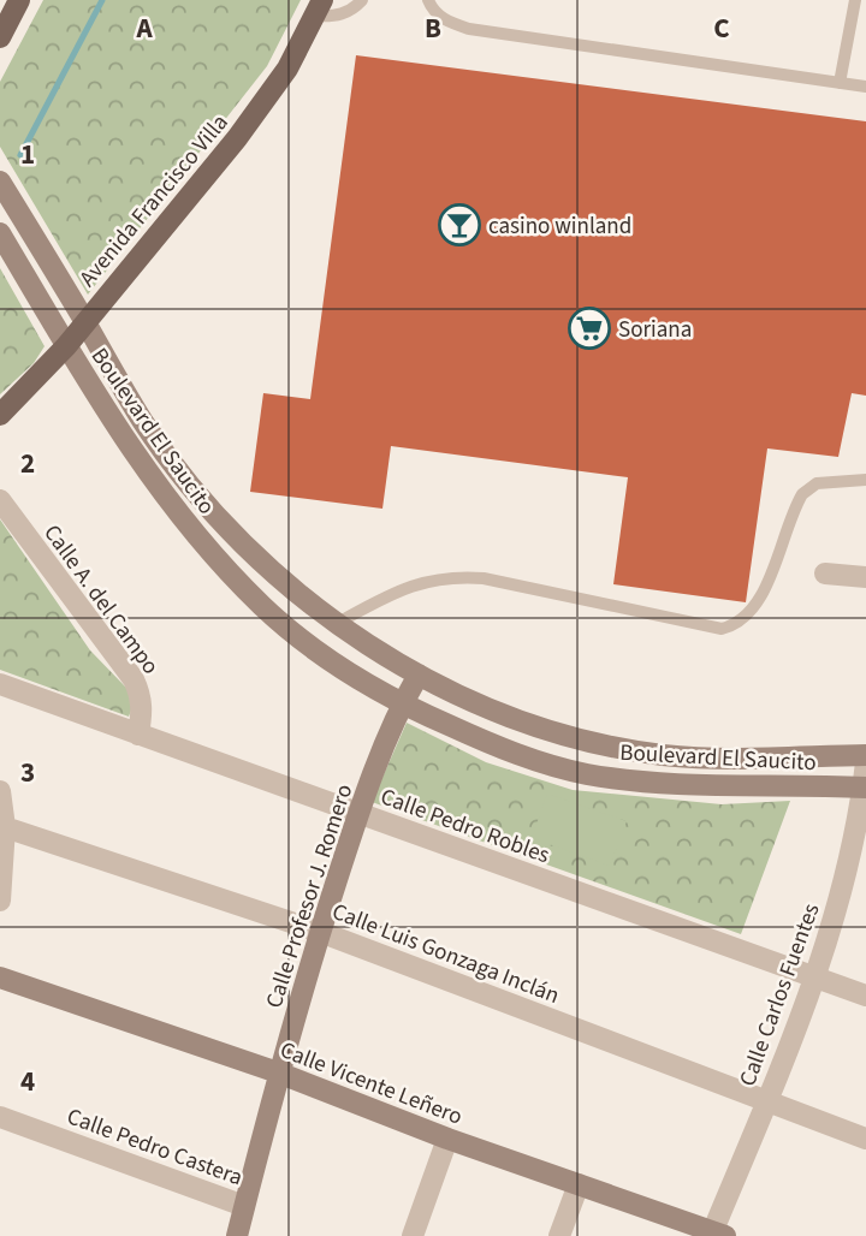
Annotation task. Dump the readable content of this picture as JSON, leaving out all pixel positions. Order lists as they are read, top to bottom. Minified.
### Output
{"streets":{"main road":["Avenida Francisco Villa"],"street":["Boulevard El Saucito","Calle A. del Campo","Calle Pedro Robles","Calle Profesor J. Romero","Calle Luis Gonzaga Inclán","Calle Carlos Fuentes","Calle Vicente Leñero","Calle Pedro Castera"]},"crossings":[["Avenida Francisco Villa","Boulevard El Saucito"],["Boulevard El Saucito","Calle Profesor J. Romero"],["Boulevard El Saucito","Calle Carlos Fuentes"],["Calle A. del Campo","Calle Pedro Robles"],["Calle Pedro Robles","Calle Profesor J. Romero"],["Calle Pedro Robles","Calle Carlos Fuentes"],["Calle Profesor J. Romero","Calle Luis Gonzaga Inclán"],["Calle Profesor J. Romero","Calle Vicente Leñero"],["Calle Profesor J. Romero","Calle Pedro Castera"],["Calle Luis Gonzaga Inclán","Calle Carlos Fuentes"],["Calle Carlos Fuentes","Calle Vicente Leñero"]],"places":{"bar":["casino winland"],"supermarket":["Soriana"]},"grid":{"columns":["A","B","C"],"rows":["1","2","3","4"]}}
